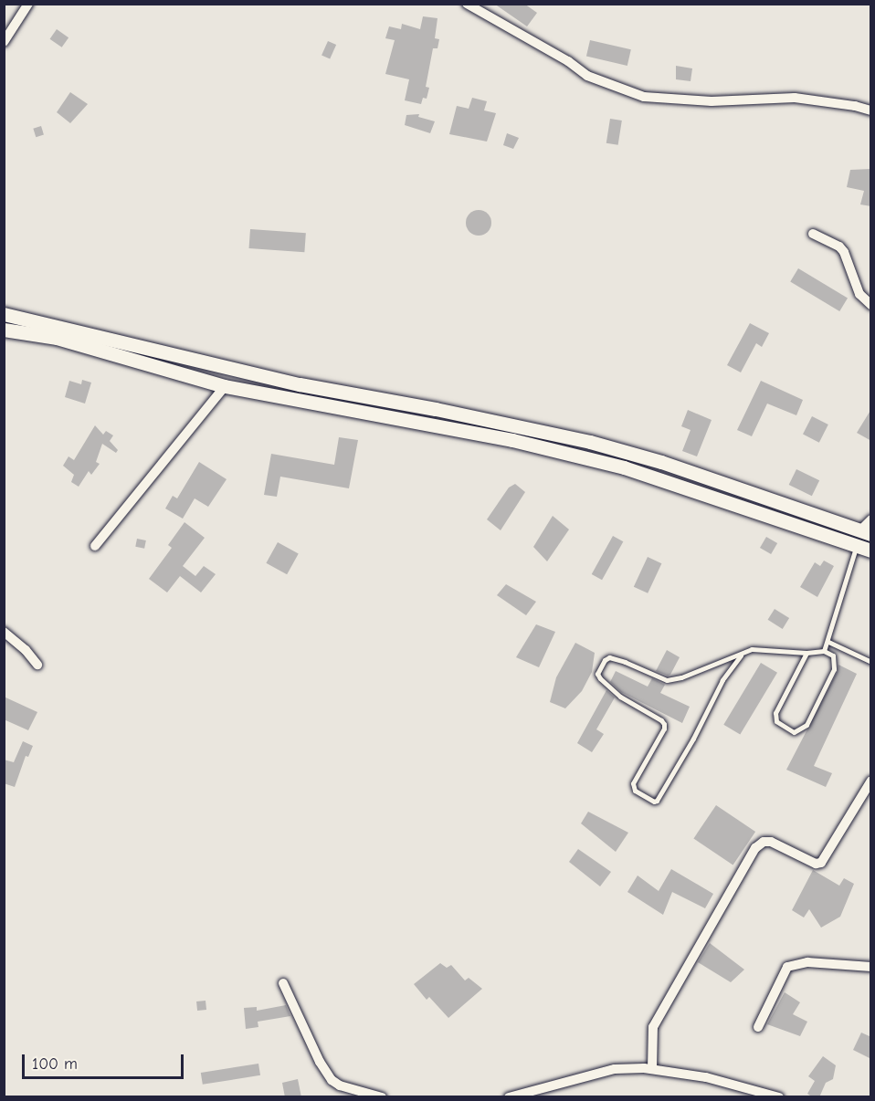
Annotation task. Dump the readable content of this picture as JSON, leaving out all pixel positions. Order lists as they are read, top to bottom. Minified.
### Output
{"scale_bar":"100 m"}
